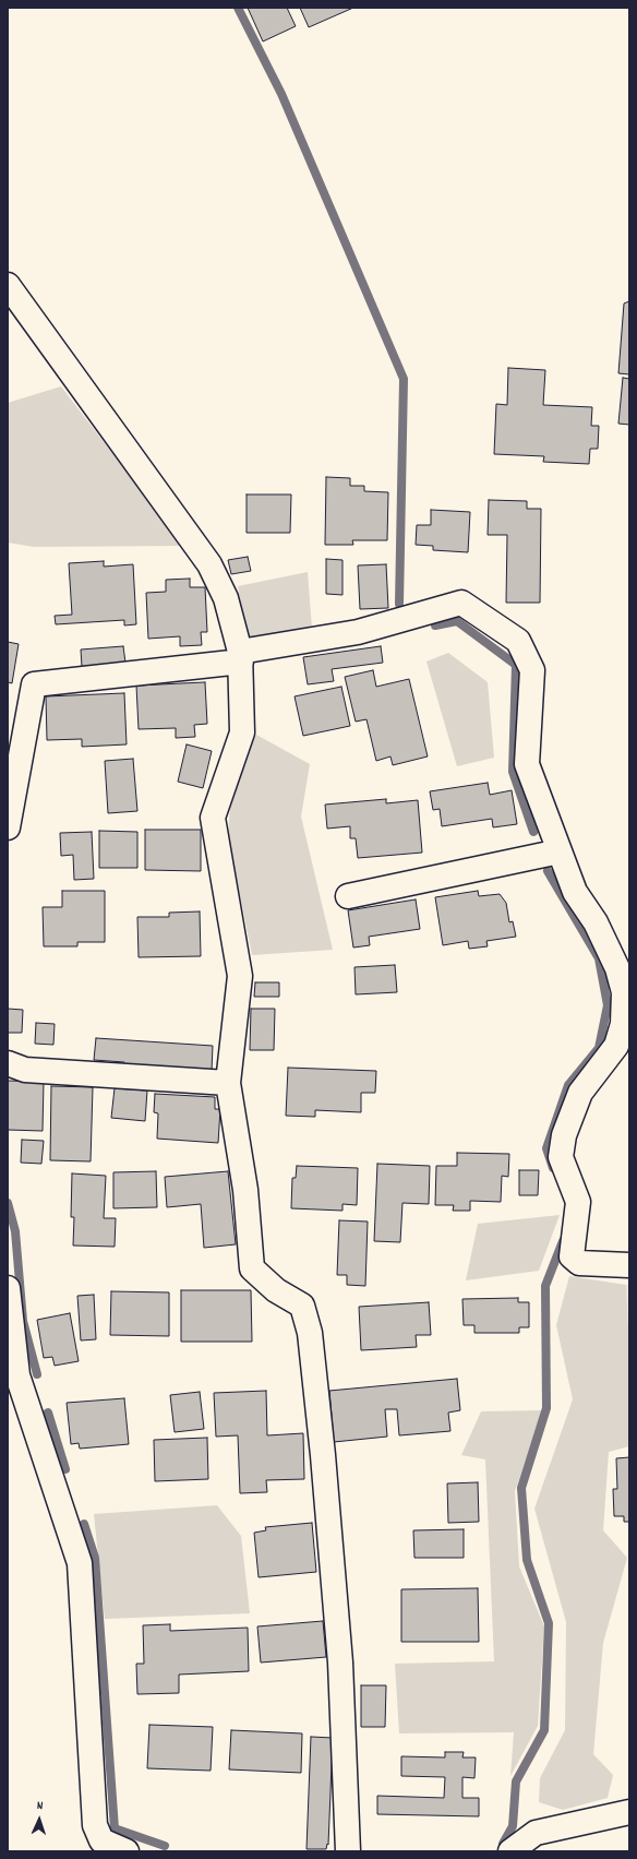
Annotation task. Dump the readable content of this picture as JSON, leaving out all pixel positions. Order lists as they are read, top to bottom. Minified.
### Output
{"north":"top"}
